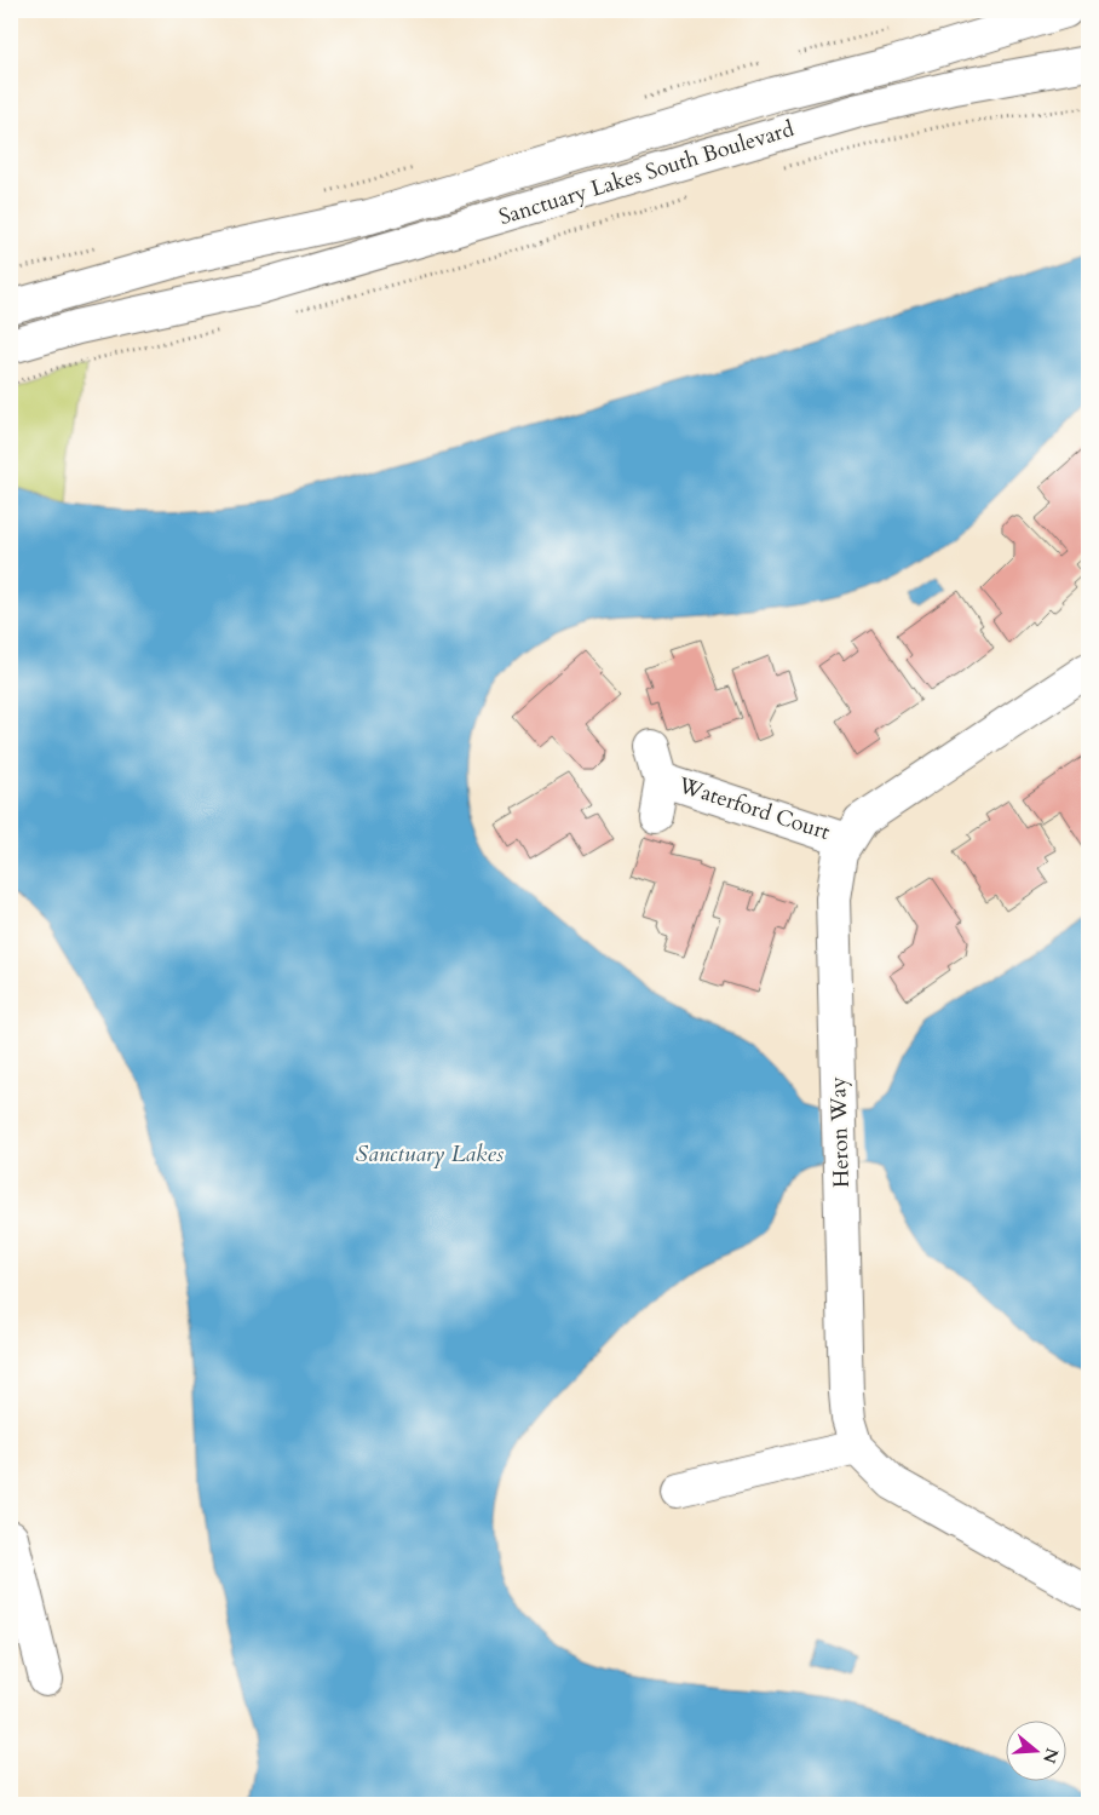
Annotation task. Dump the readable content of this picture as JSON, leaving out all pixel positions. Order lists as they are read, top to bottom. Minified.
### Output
{"streets":{"street":["Sanctuary Lakes South Boulevard","Waterford Court","Heron Way"]},"crossings":[["Waterford Court","Heron Way"]],"water":["Sanctuary Lakes"],"north":"right"}
